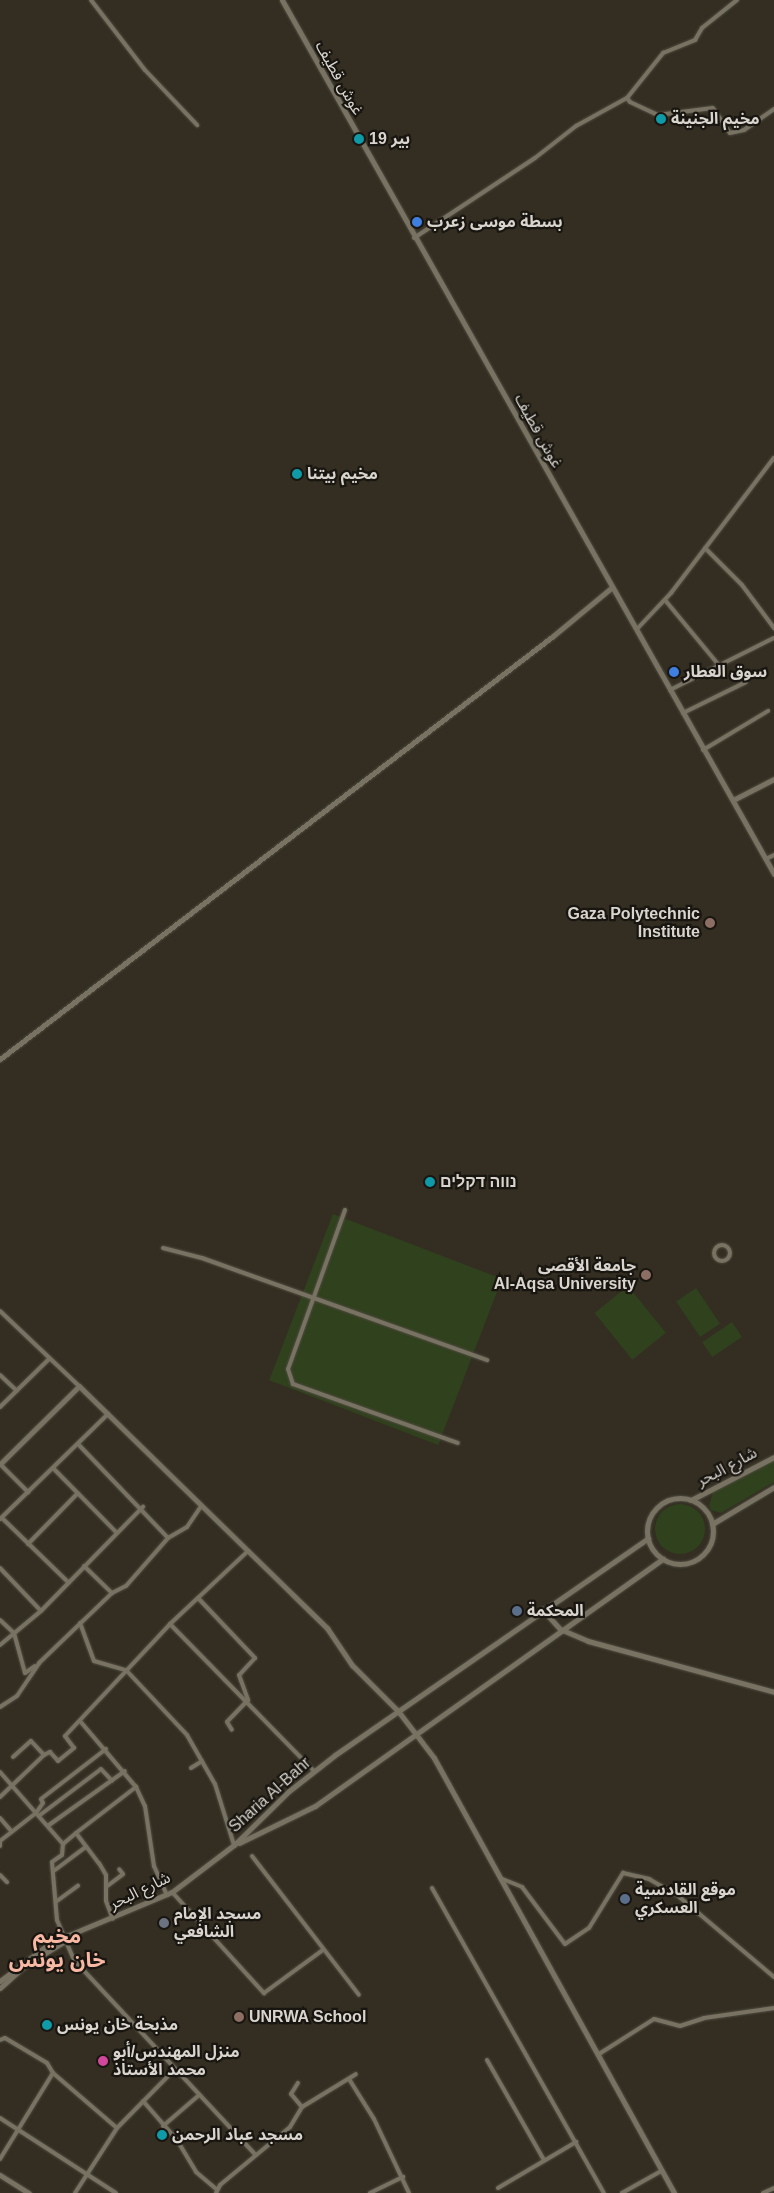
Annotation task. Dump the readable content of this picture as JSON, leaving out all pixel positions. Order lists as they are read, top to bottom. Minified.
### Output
{"streets":{"main road":["غوش قطيف","شارع البحر","Sharia Al-Bahr"]},"crossings":[["شارع البحر","Sharia Al-Bahr"]],"districts":["مخيم خان يونس"],"places":["مخيم الجنينة","بير 19","بسطة موسى زعرب","مخيم بيتنا","سوق العطار","Gaza Polytechnic Institute","נווה דקלים","جامعة الأقصى Al-Aqsa University","المحكمة","موقع القادسية العسكري","مسجد الإمام الشافعي","UNRWA School","مذبحة خان يونس","منزل المهندس/أبو محمد الأستاذ","مسجد عباد الرحمن"]}
